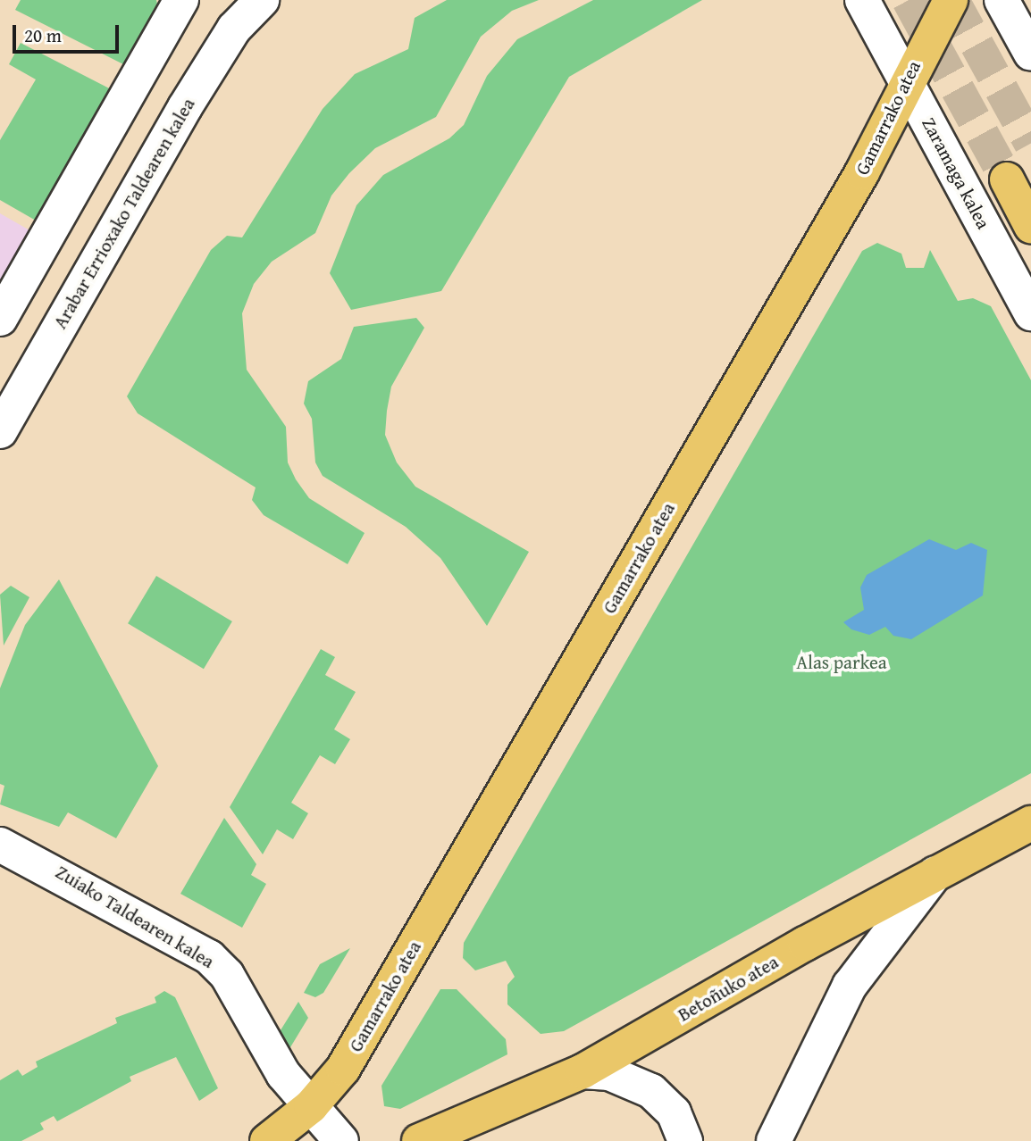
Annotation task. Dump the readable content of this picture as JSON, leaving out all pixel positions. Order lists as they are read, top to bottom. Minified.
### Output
{"streets":{"main road":["Gamarrako atea","Betoñuko atea"],"street":["Zaramaga kalea","Arabar Errioxako Taldearen kalea","Zuiako Taldearen kalea"]},"crossings":[["Gamarrako atea","Zaramaga kalea"],["Gamarrako atea","Zuiako Taldearen kalea"]],"parks":["Alas parkea"],"scale_bar":"20 m"}
